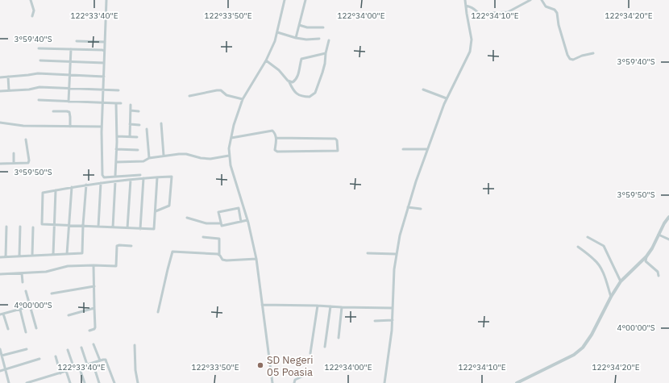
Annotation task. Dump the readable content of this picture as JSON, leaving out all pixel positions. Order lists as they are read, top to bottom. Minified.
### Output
{"places":["SD Negeri 05 Poasia"],"coordinates":["122°33'40\"E","122°33'50\"E","122°34'00\"E","122°34'10\"E","122°34'20\"E","3°59'40\"S","3°59'50\"S","4°00'00\"S"]}
